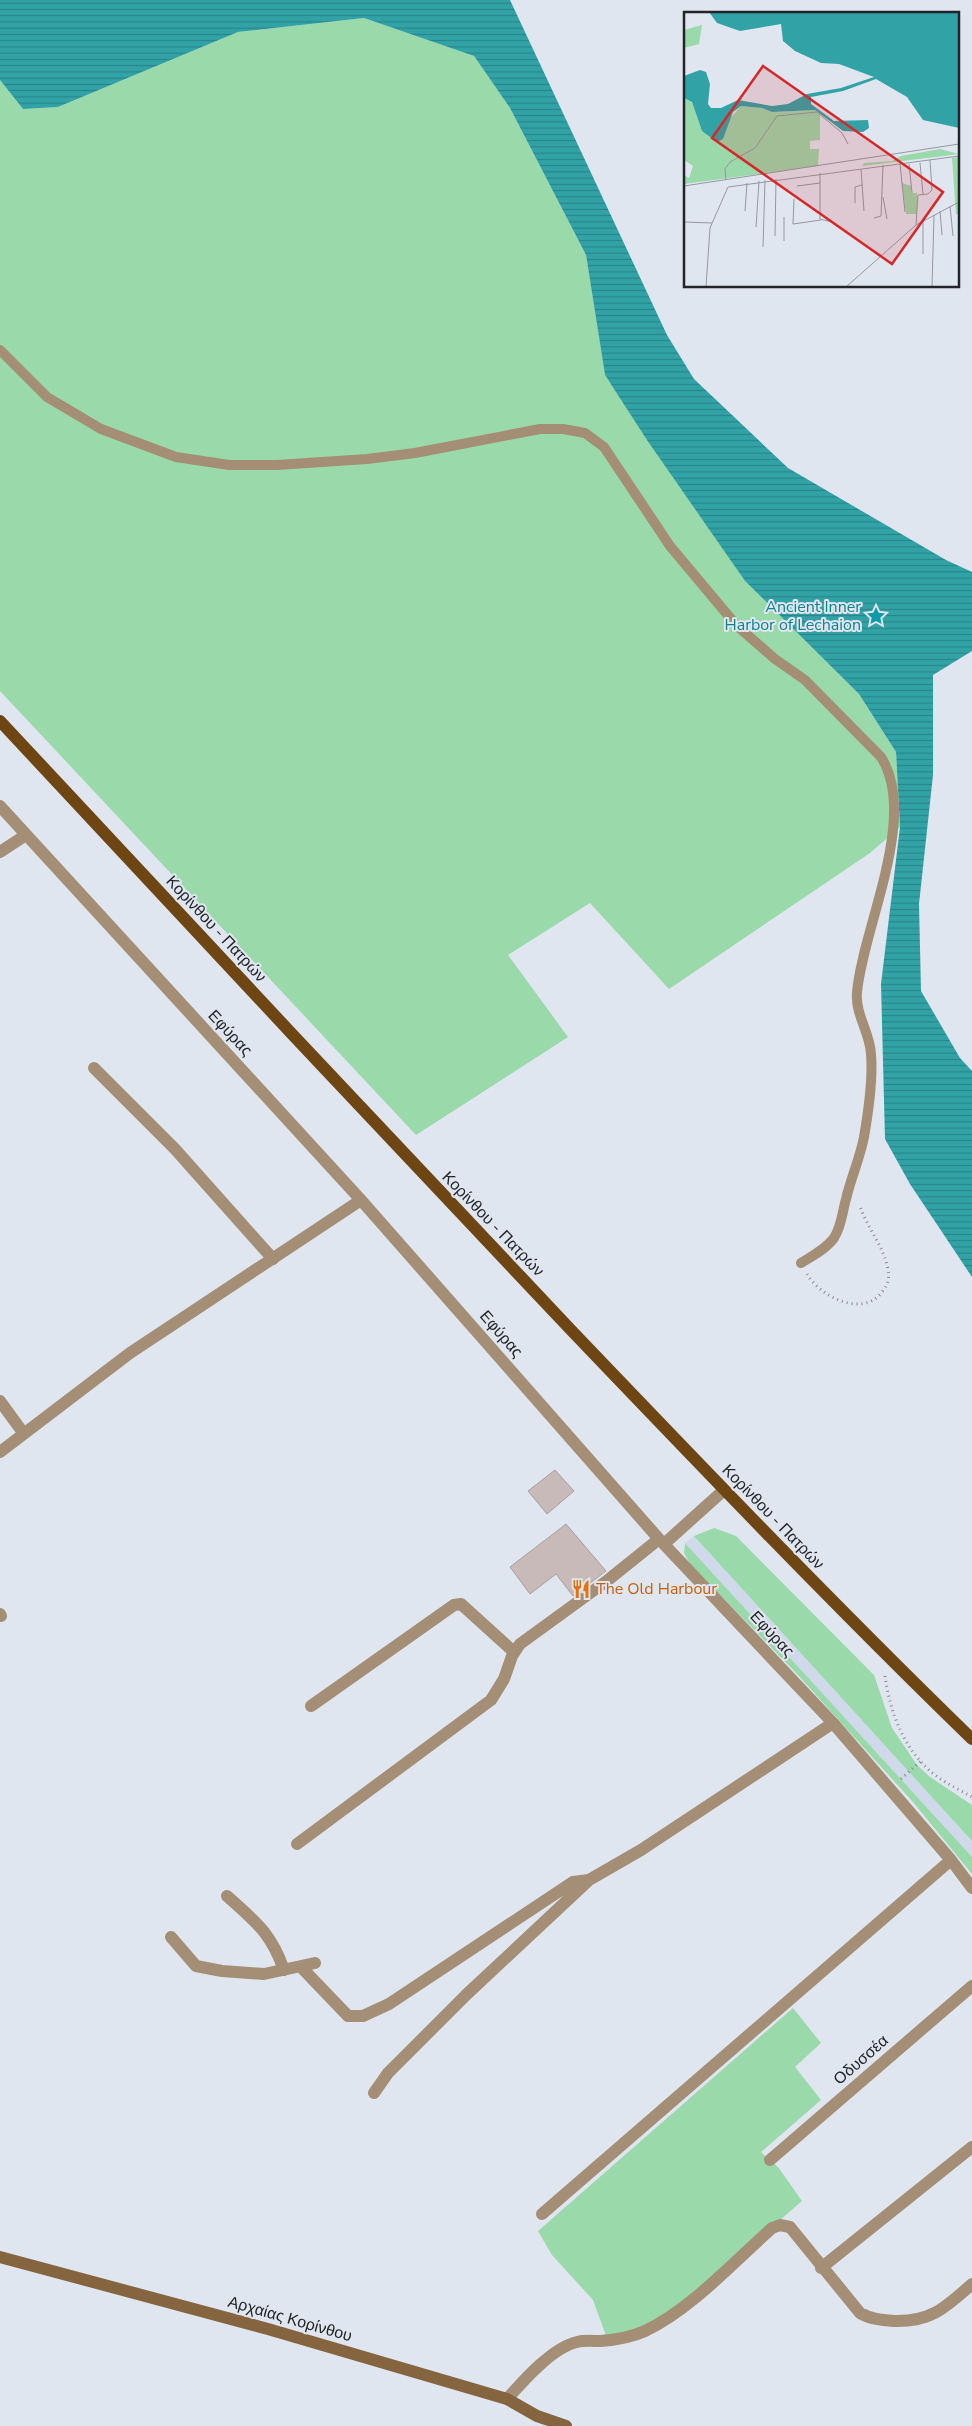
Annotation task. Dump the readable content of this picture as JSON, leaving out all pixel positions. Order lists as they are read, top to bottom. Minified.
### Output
{"streets":{"main road":["Κορίνθου - Πατρών"],"street":["Εφύρας","Οδυσσέα","Αρχαίας Κορίνθου"]},"places":{"place":["Ancient Inner Harbor of Lechaion"],"restaurant":["The Old Harbour"]}}
